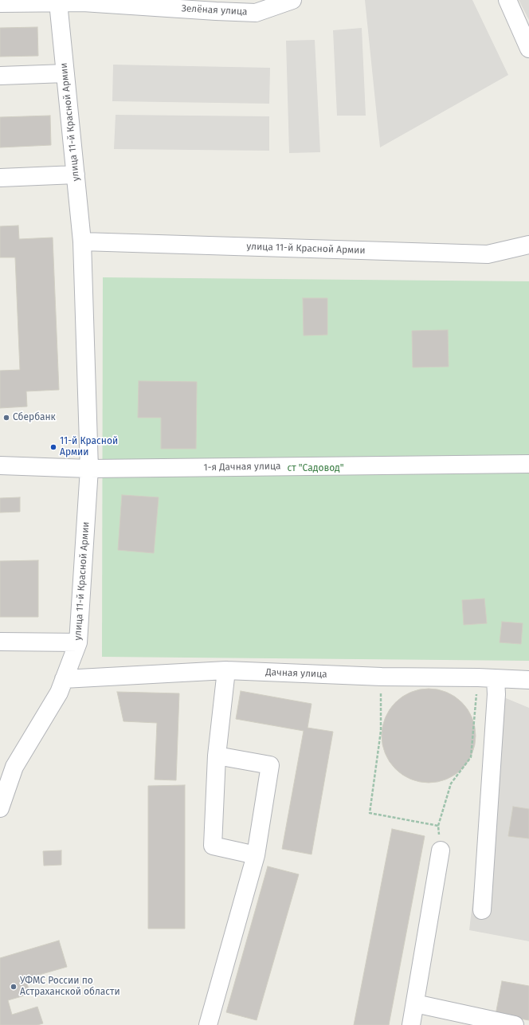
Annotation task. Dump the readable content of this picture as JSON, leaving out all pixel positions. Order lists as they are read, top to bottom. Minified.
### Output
{"streets":{"street":["Зелёная улица","улица 11-й Красной Армии","1-я Дачная улица","Дачная улица"]},"crossings":[["Зелёная улица","улица 11-й Красной Армии"],["улица 11-й Красной Армии","1-я Дачная улица"],["улица 11-й Красной Армии","Дачная улица"]],"parks":["ст \"Садовод\""],"places":["Сбербанк","11-й Красной Армии","УФМС России по Астраханской области"]}
